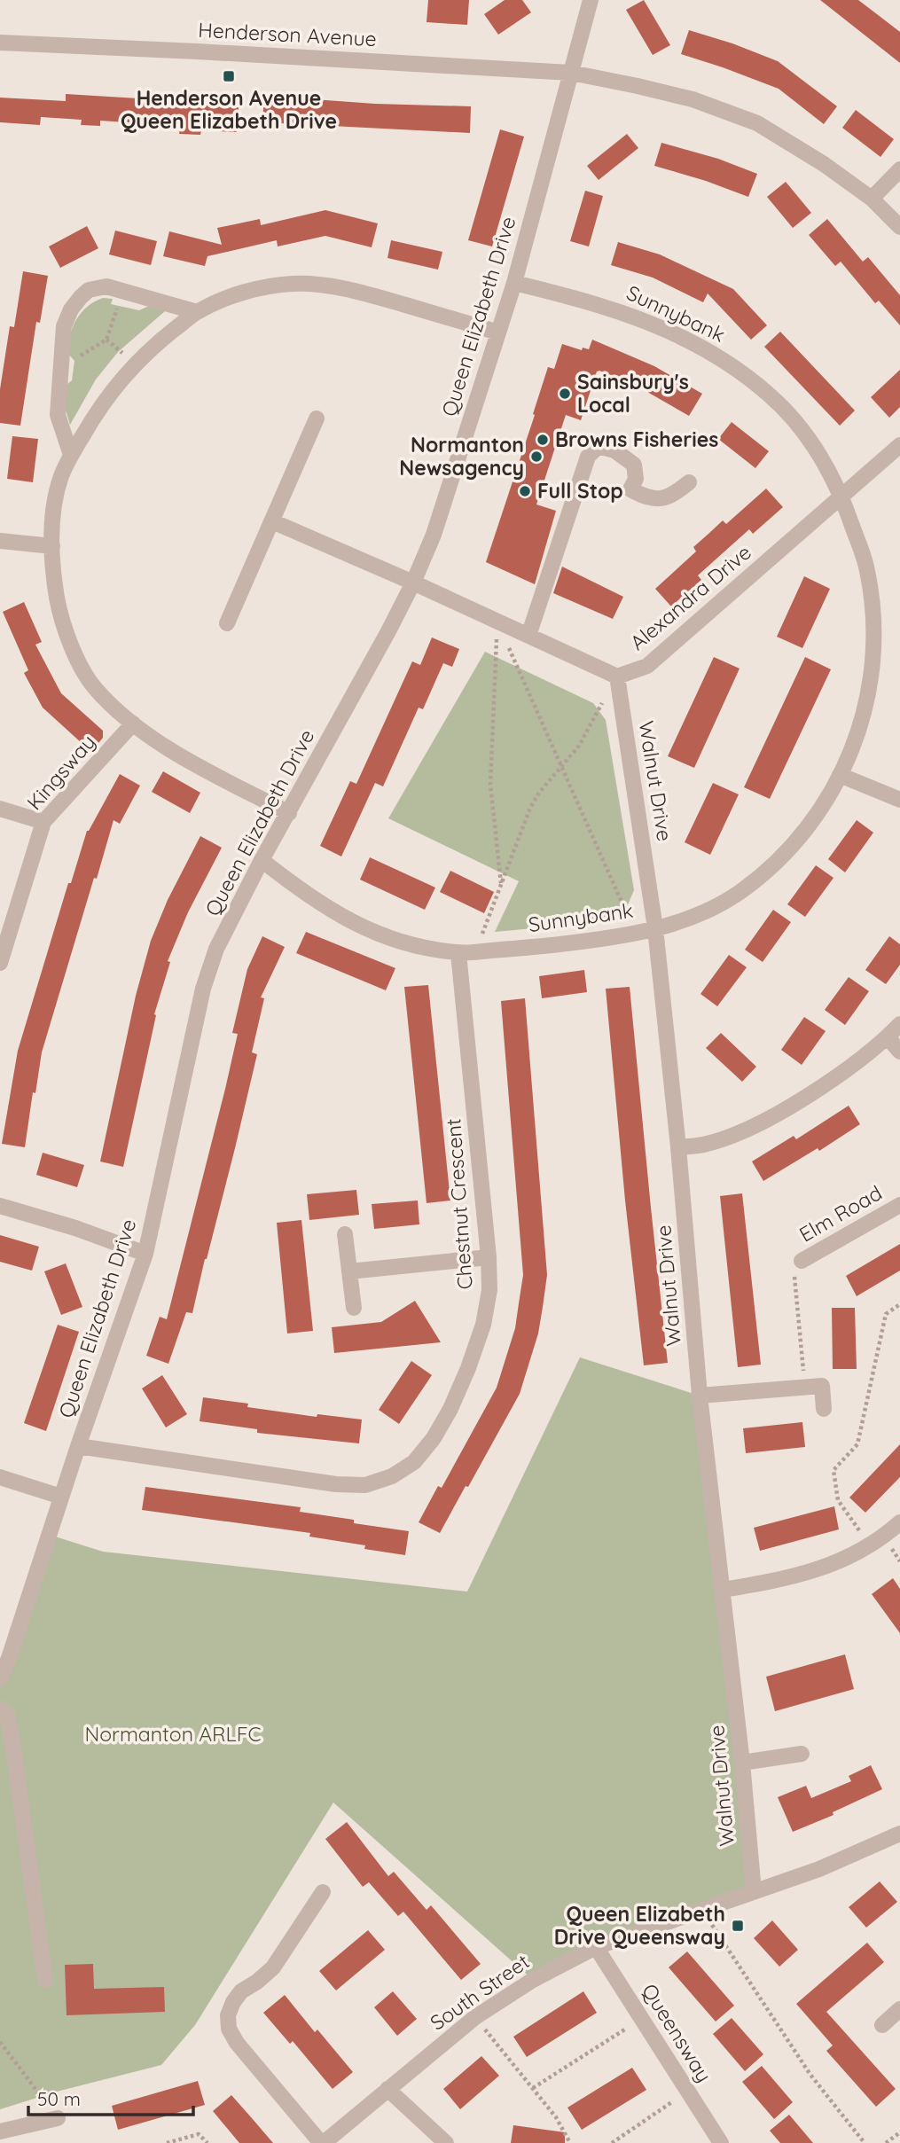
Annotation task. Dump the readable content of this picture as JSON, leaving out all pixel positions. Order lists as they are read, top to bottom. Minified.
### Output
{"streets":{"street":["Henderson Avenue","Sunnybank","Queen Elizabeth Drive","Alexandra Drive","Kingsway","Walnut Drive","Chestnut Crescent","Elm Road","South Street","Queensway"]},"crossings":[["Henderson Avenue","Queen Elizabeth Drive"],["Sunnybank","Queen Elizabeth Drive"],["Sunnybank","Alexandra Drive"],["Sunnybank","Walnut Drive"],["Sunnybank","Chestnut Crescent"],["Queen Elizabeth Drive","Chestnut Crescent"],["Alexandra Drive","Walnut Drive"],["Walnut Drive","South Street"],["South Street","Queensway"]],"parks":["Normanton ARLFC"],"places":{"transit":["Henderson Avenue Queen Elizabeth Drive","Queen Elizabeth Drive Queensway"],"other":["Sainsbury's Local","Browns Fisheries","Normanton Newsagency","Full Stop"]},"scale_bar":"50 m"}
